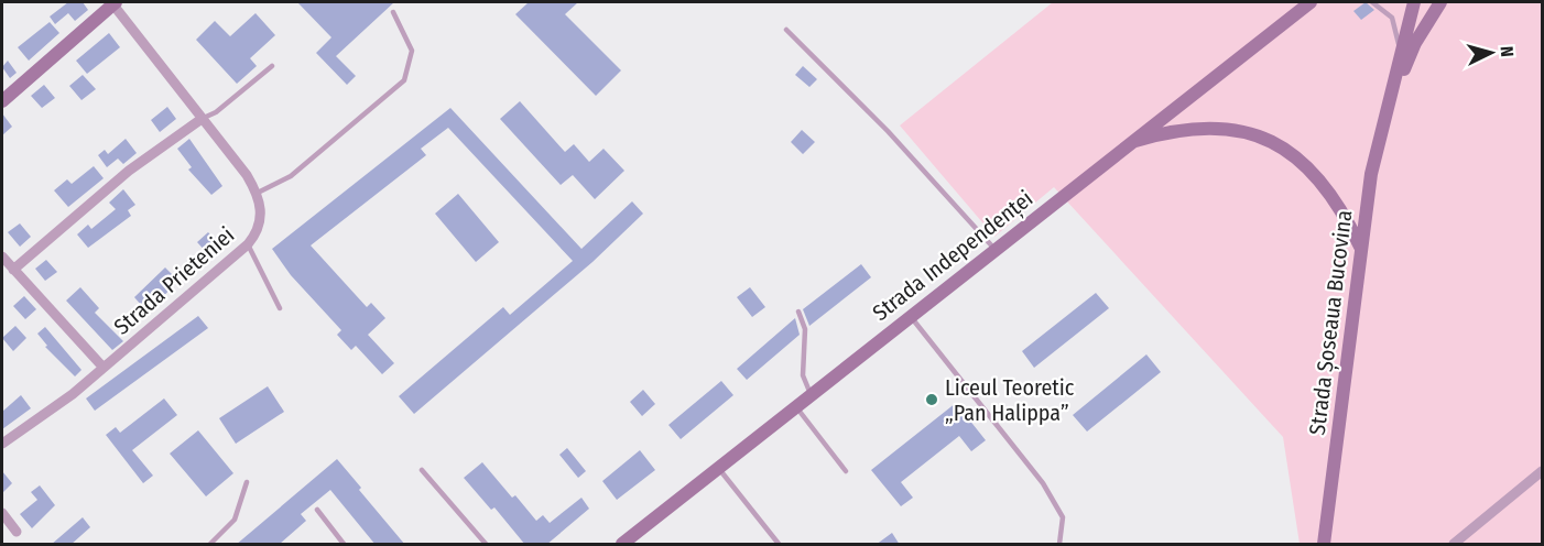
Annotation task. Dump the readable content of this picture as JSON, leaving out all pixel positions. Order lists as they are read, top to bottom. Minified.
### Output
{"streets":{"main road":["Strada Independenței","Strada Șoseaua Bucovina"],"street":["Strada Prieteniei"]},"places":["Liceul Teoretic „Pan Halippa”"],"north":"right"}
